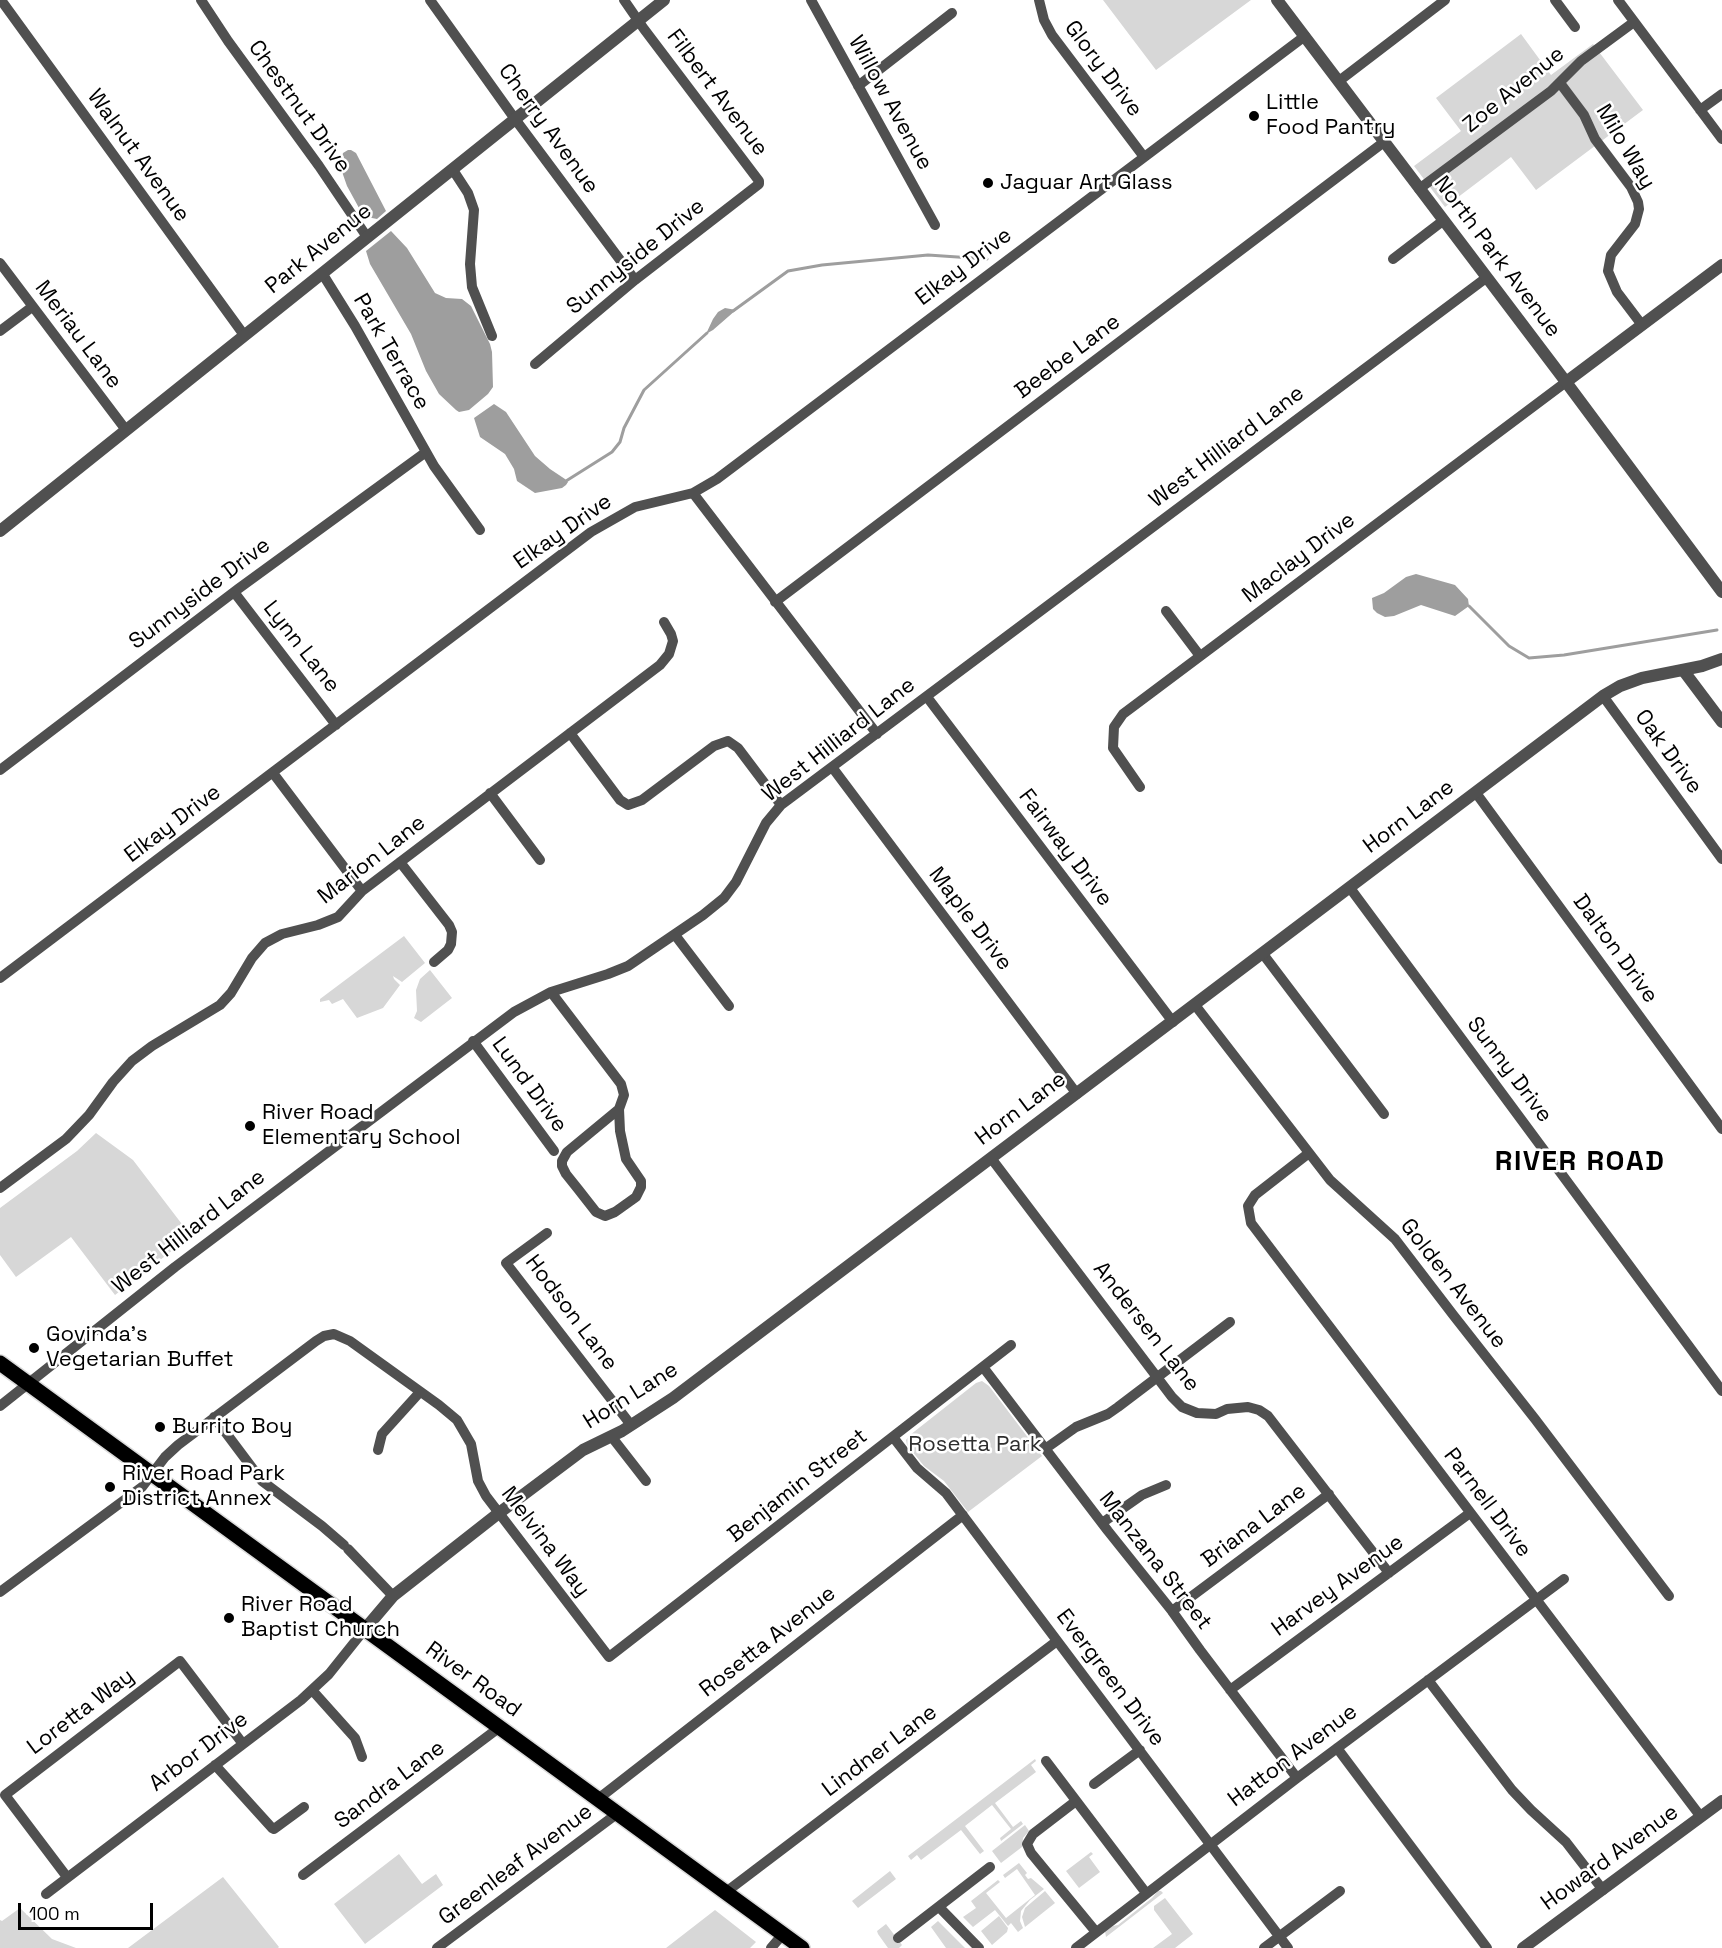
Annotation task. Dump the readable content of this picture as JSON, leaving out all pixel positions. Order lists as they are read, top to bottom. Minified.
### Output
{"streets":{"main road":["River Road"],"street":["Glory Drive","Zoe Avenue","Filbert Avenue","Willow Avenue","Chestnut Drive","Cherry Avenue","Milo Way","Walnut Avenue","Park Avenue","Sunnyside Drive","North Park Avenue","Elkay Drive","Meriau Lane","Park Terrace","Beebe Lane","West Hilliard Lane","Maclay Drive","Lynn Lane","Oak Drive","Horn Lane","Fairway Drive","Marion Lane","Maple Drive","Dalton Drive","Sunny Drive","Lund Drive","Golden Avenue","Hodson Lane","Andersen Lane","Benjamin Street","Parnell Drive","Briana Lane","Melvina Way","Manzana Street","Harvey Avenue","Rosetta Avenue","Evergreen Drive","Loretta Way","Lindner Lane","Arbor Drive","Hatton Avenue","Sandra Lane","Howard Avenue","Greenleaf Avenue"]},"crossings":[["Glory Drive","Elkay Drive"],["Zoe Avenue","Milo Way"],["Zoe Avenue","North Park Avenue"],["Filbert Avenue","Park Avenue"],["Filbert Avenue","Sunnyside Drive"],["Chestnut Drive","Park Avenue"],["Cherry Avenue","Park Avenue"],["Cherry Avenue","Sunnyside Drive"],["Walnut Avenue","Park Avenue"],["Park Avenue","Meriau Lane"],["Park Avenue","Park Terrace"],["Sunnyside Drive","Park Terrace"],["Sunnyside Drive","Lynn Lane"],["North Park Avenue","Elkay Drive"],["North Park Avenue","Beebe Lane"],["North Park Avenue","West Hilliard Lane"],["North Park Avenue","Maclay Drive"],["Elkay Drive","Lynn Lane"],["West Hilliard Lane","Fairway Drive"],["West Hilliard Lane","Maple Drive"],["West Hilliard Lane","Lund Drive"],["West Hilliard Lane","River Road"],["Oak Drive","Horn Lane"],["Horn Lane","Fairway Drive"],["Horn Lane","Maple Drive"],["Horn Lane","Dalton Drive"],["Horn Lane","Sunny Drive"],["Horn Lane","Golden Avenue"],["Horn Lane","Hodson Lane"],["Horn Lane","Andersen Lane"],["Horn Lane","Melvina Way"],["Horn Lane","River Road"],["Horn Lane","Arbor Drive"],["Golden Avenue","Parnell Drive"],["Andersen Lane","Briana Lane"],["Andersen Lane","Harvey Avenue"],["Benjamin Street","Melvina Way"],["Benjamin Street","Manzana Street"],["Benjamin Street","Evergreen Drive"],["Parnell Drive","Harvey Avenue"],["Parnell Drive","Hatton Avenue"],["Parnell Drive","Howard Avenue"],["Briana Lane","Manzana Street"],["Manzana Street","Harvey Avenue"],["Manzana Street","Hatton Avenue"],["Rosetta Avenue","Evergreen Drive"],["Rosetta Avenue","River Road"],["Evergreen Drive","Lindner Lane"],["Evergreen Drive","Hatton Avenue"],["River Road","Lindner Lane"],["River Road","Arbor Drive"],["River Road","Sandra Lane"],["River Road","Greenleaf Avenue"],["Loretta Way","Arbor Drive"]],"districts":["RIVER ROAD"],"parks":["Rosetta Park"],"places":["Little Food Pantry","Jaguar Art Glass","River Road Elementary School","Govinda's Vegetarian Buffet","Burrito Boy","River Road Park District Annex","River Road Baptist Church"],"scale_bar":"100 m"}
